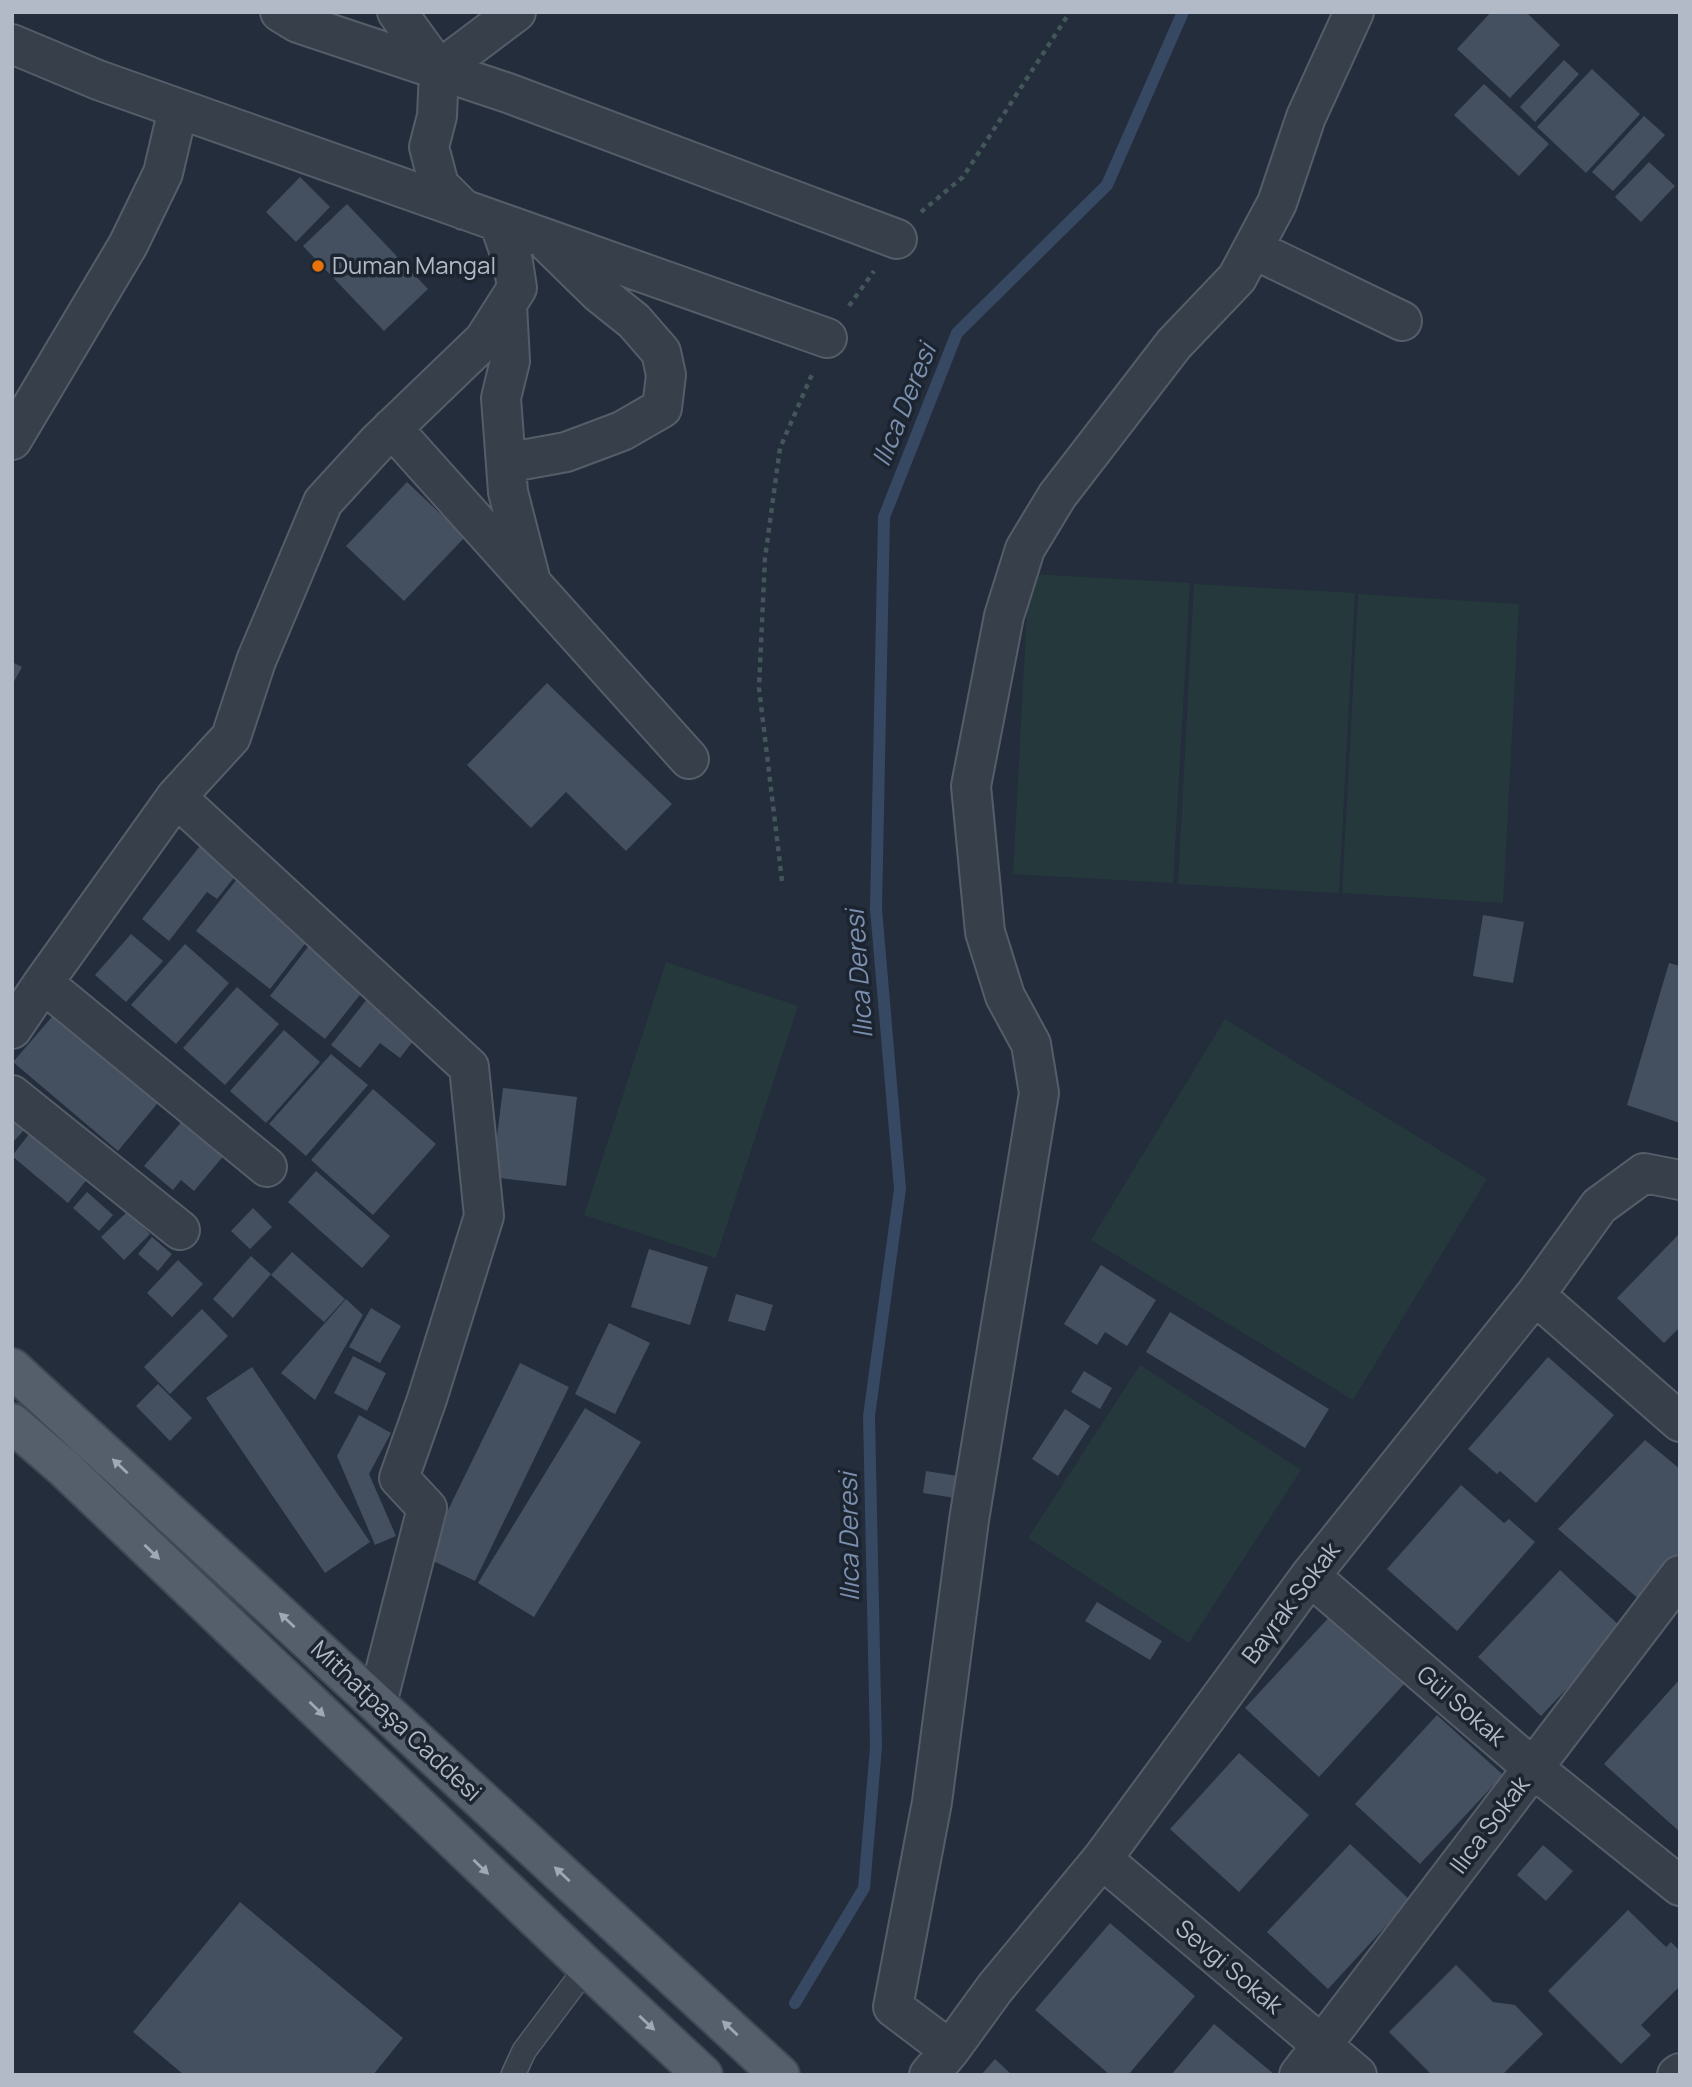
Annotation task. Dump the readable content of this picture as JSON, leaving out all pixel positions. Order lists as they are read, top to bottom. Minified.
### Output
{"streets":{"main road":["Mithatpaşa Caddesi"],"street":["Bayrak Sokak","Gül Sokak","Ilıca Sokak","Sevgi Sokak"]},"crossings":[["Bayrak Sokak","Gül Sokak"],["Bayrak Sokak","Sevgi Sokak"],["Gül Sokak","Ilıca Sokak"],["Ilıca Sokak","Sevgi Sokak"]],"water":["Ilıca Deresi"],"places":["Duman Mangal"]}
